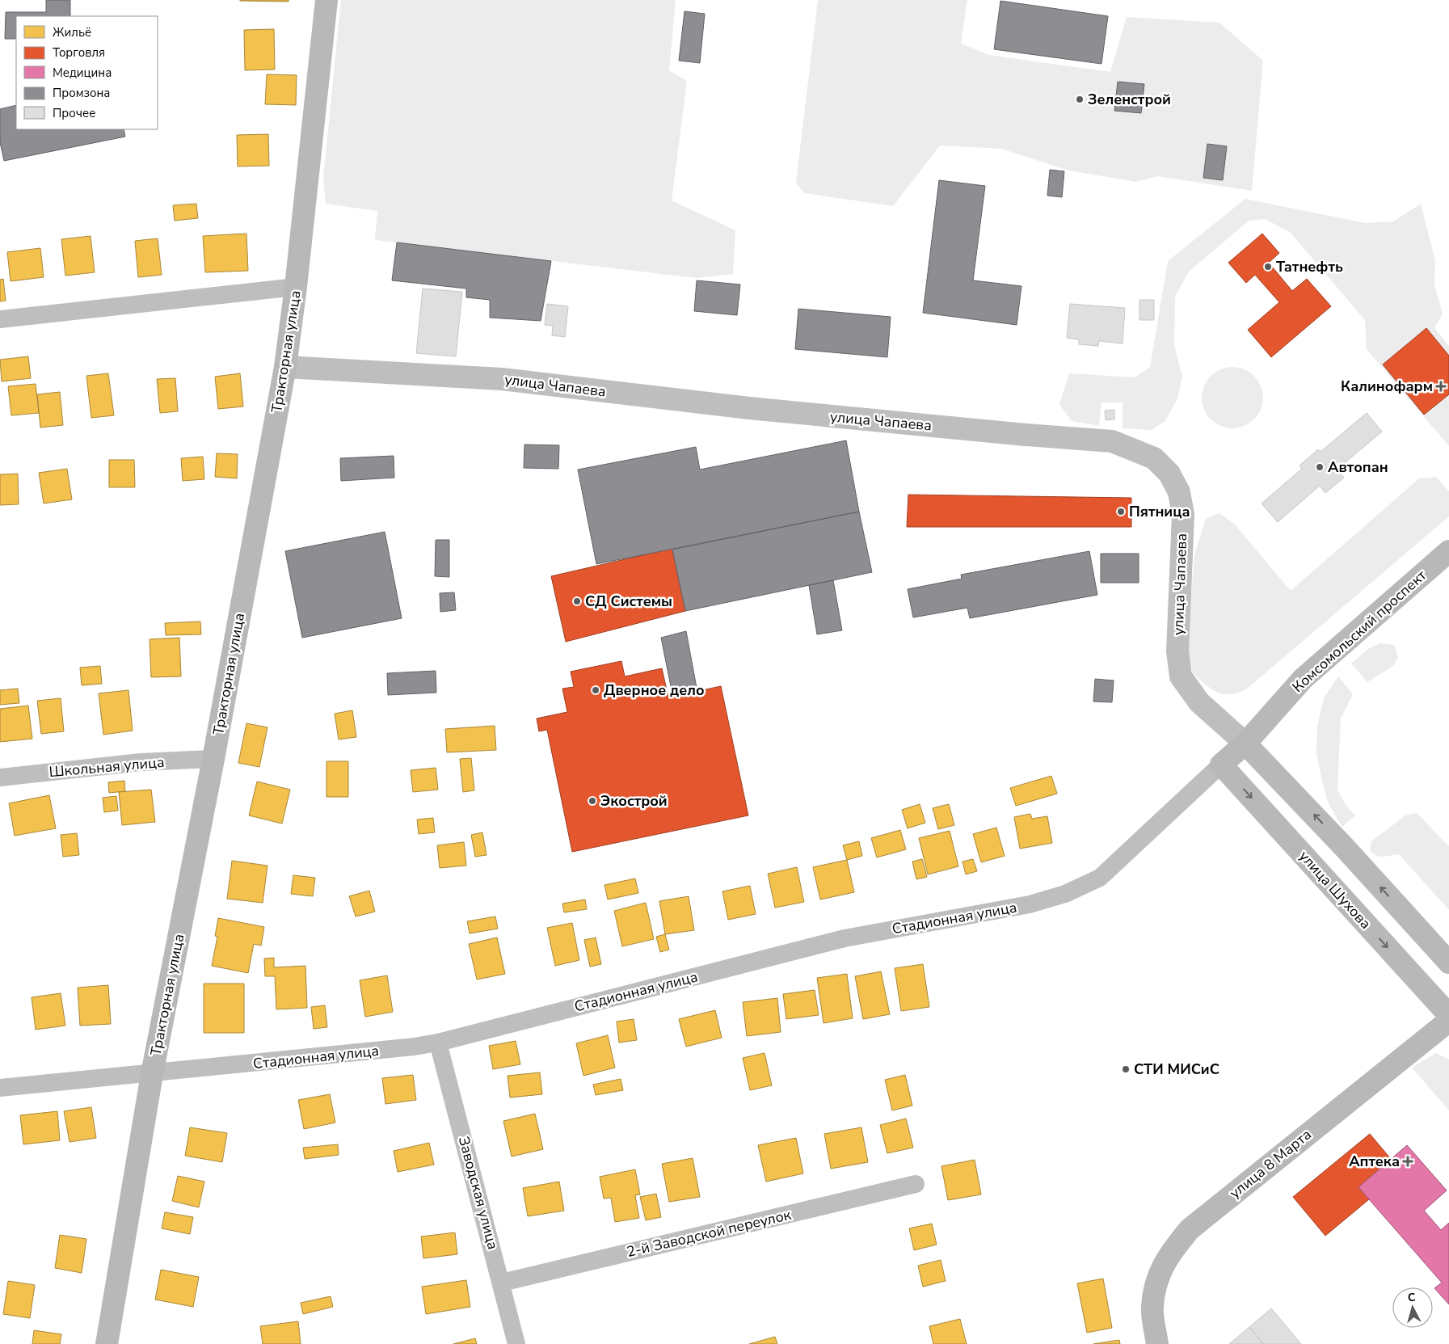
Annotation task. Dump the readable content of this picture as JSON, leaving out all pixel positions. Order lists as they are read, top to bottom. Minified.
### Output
{"streets":{"main road":["Тракторная улица","Комсомольский проспект","улица Шухова","улица 8 Марта"],"street":["улица Чапаева","Школьная улица","Стадионная улица","Заводская улица","2-й Заводской переулок"]},"crossings":[["Тракторная улица","улица Чапаева"],["Тракторная улица","Школьная улица"],["Тракторная улица","Стадионная улица"],["улица Чапаева","Комсомольский проспект"],["Комсомольский проспект","улица Шухова"],["Комсомольский проспект","Стадионная улица"],["улица Шухова","Стадионная улица"],["Стадионная улица","Заводская улица"],["Заводская улица","2-й Заводской переулок"]],"places":{"other":["Зеленстрой","Татнефть","Автопан","Пятница","СД Системы","Дверное дело","Экострой","СТИ МИСиС"],"health":["Калинофарм","Аптека"]},"legend":["Жильё","Торговля","Медицина","Промзона","Прочее"],"north":"top"}
